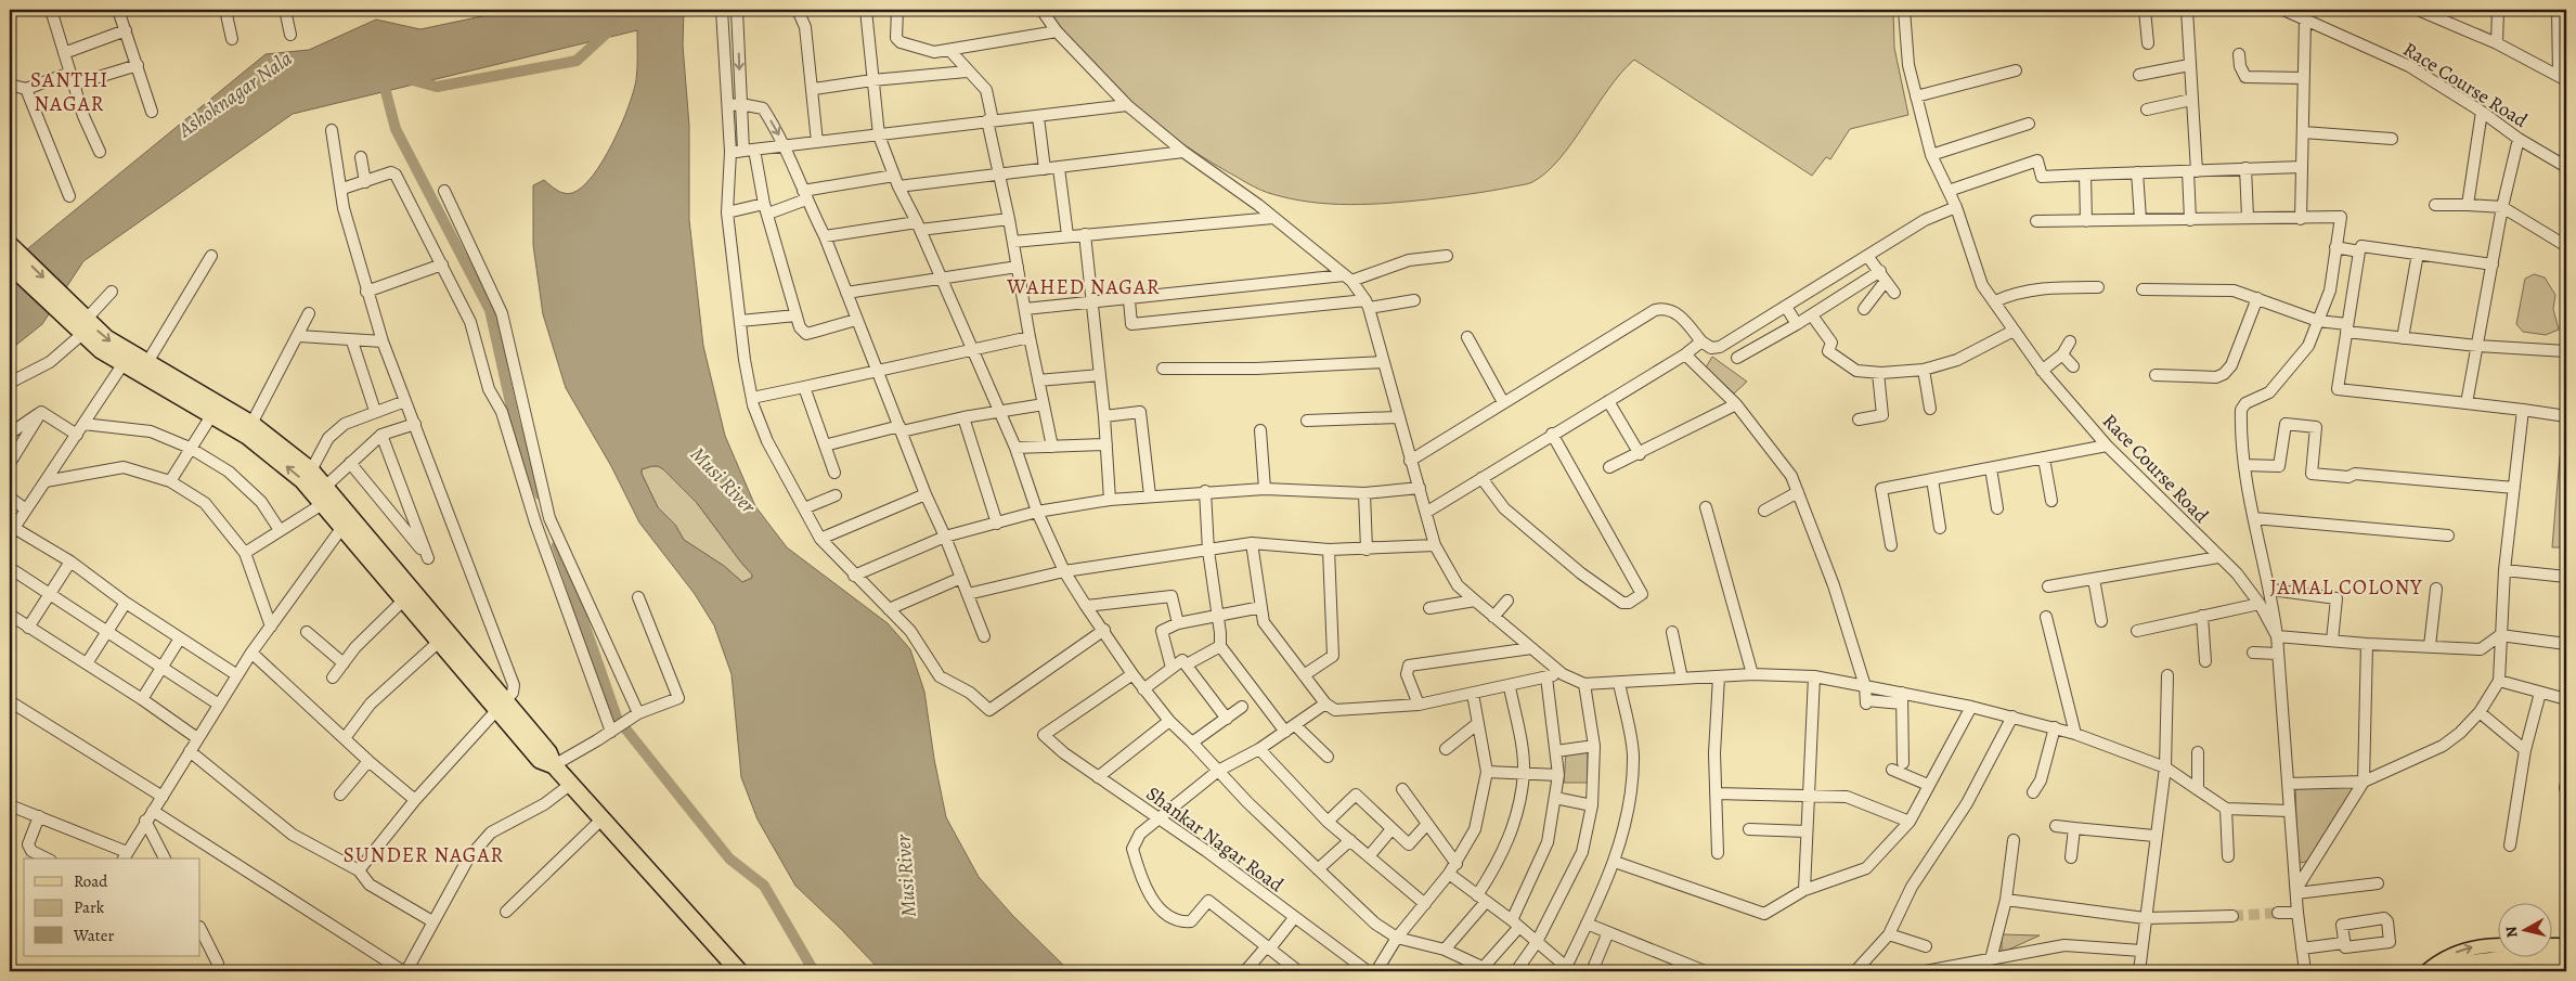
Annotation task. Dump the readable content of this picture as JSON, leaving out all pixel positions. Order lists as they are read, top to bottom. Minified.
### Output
{"streets":{"street":["Race Course Road","Shankar Nagar Road"]},"districts":["SANTHI NAGAR","WAHED NAGAR","JAMAL COLONY","SUNDER NAGAR"],"water":["Ashoknagar Nala","Musi River"],"legend":["Road","Park","Water"],"north":"left"}
